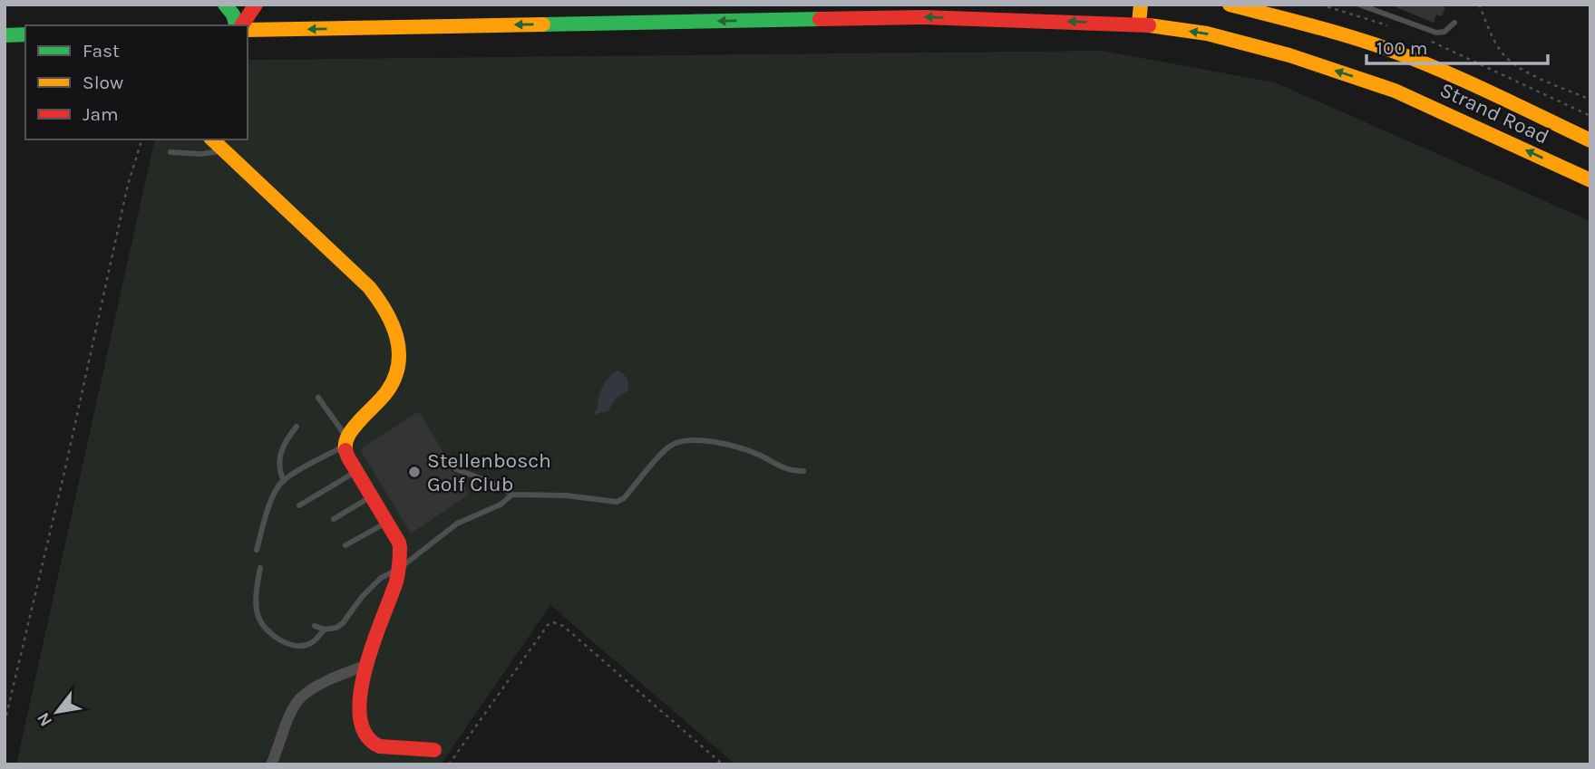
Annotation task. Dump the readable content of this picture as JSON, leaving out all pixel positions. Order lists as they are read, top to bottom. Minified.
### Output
{"streets":{"main road":["Strand Road"]},"one_way":["Strand Road"],"places":["Stellenbosch Golf Club"],"legend":["Fast","Slow","Jam"],"scale_bar":"100 m","north":"bottom left"}
